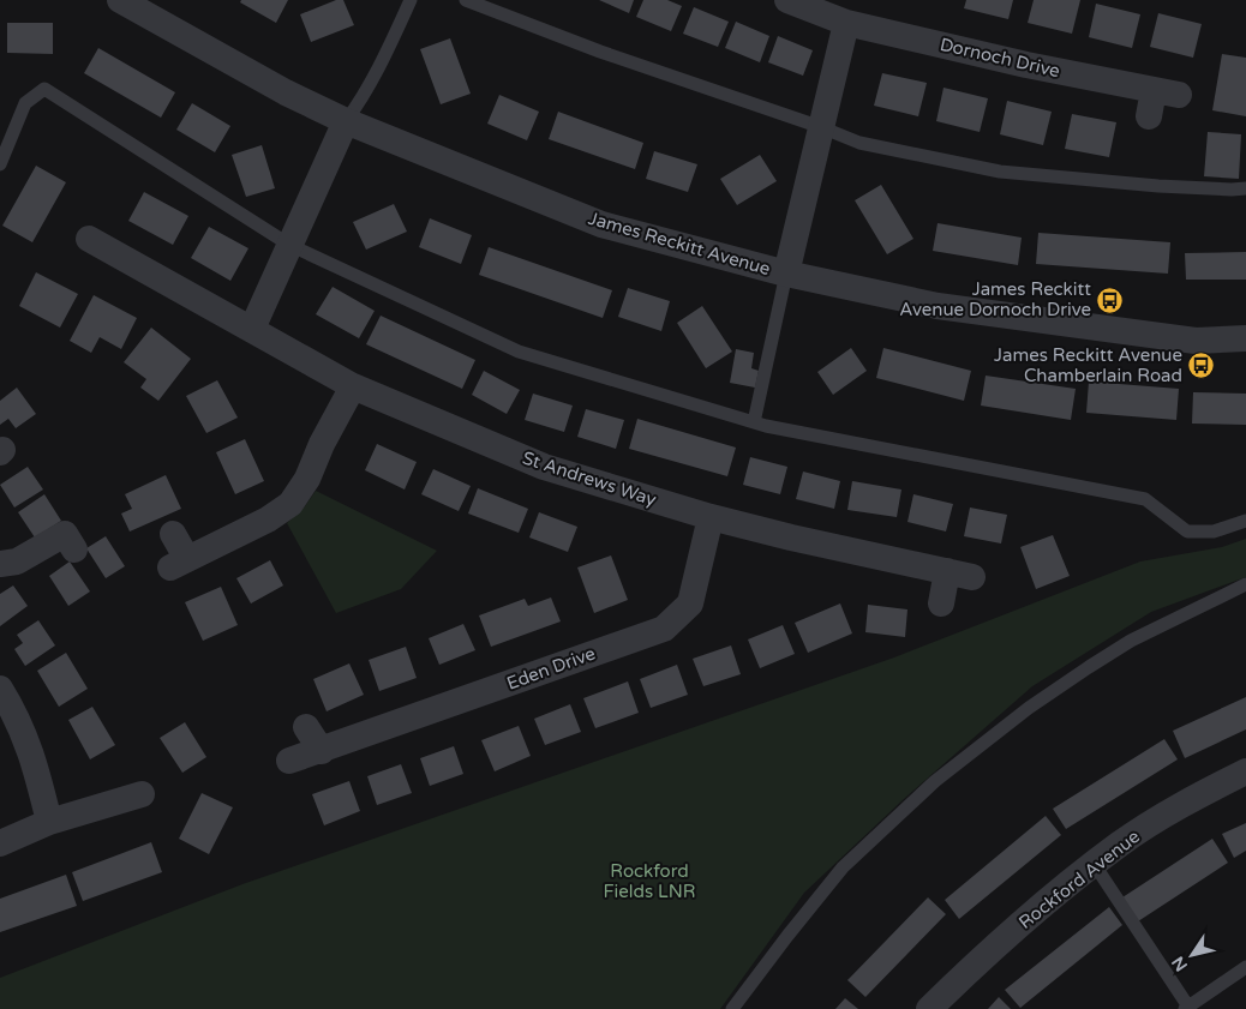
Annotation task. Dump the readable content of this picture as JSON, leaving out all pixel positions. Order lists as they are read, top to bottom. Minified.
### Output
{"streets":{"street":["Dornoch Drive","James Reckitt Avenue","St Andrews Way","Eden Drive","Rockford Avenue"]},"crossings":[["St Andrews Way","Eden Drive"]],"parks":["Rockford Fields LNR"],"places":{"bus stop":["James Reckitt Avenue Dornoch Drive","James Reckitt Avenue Chamberlain Road"]},"north":"bottom left"}
